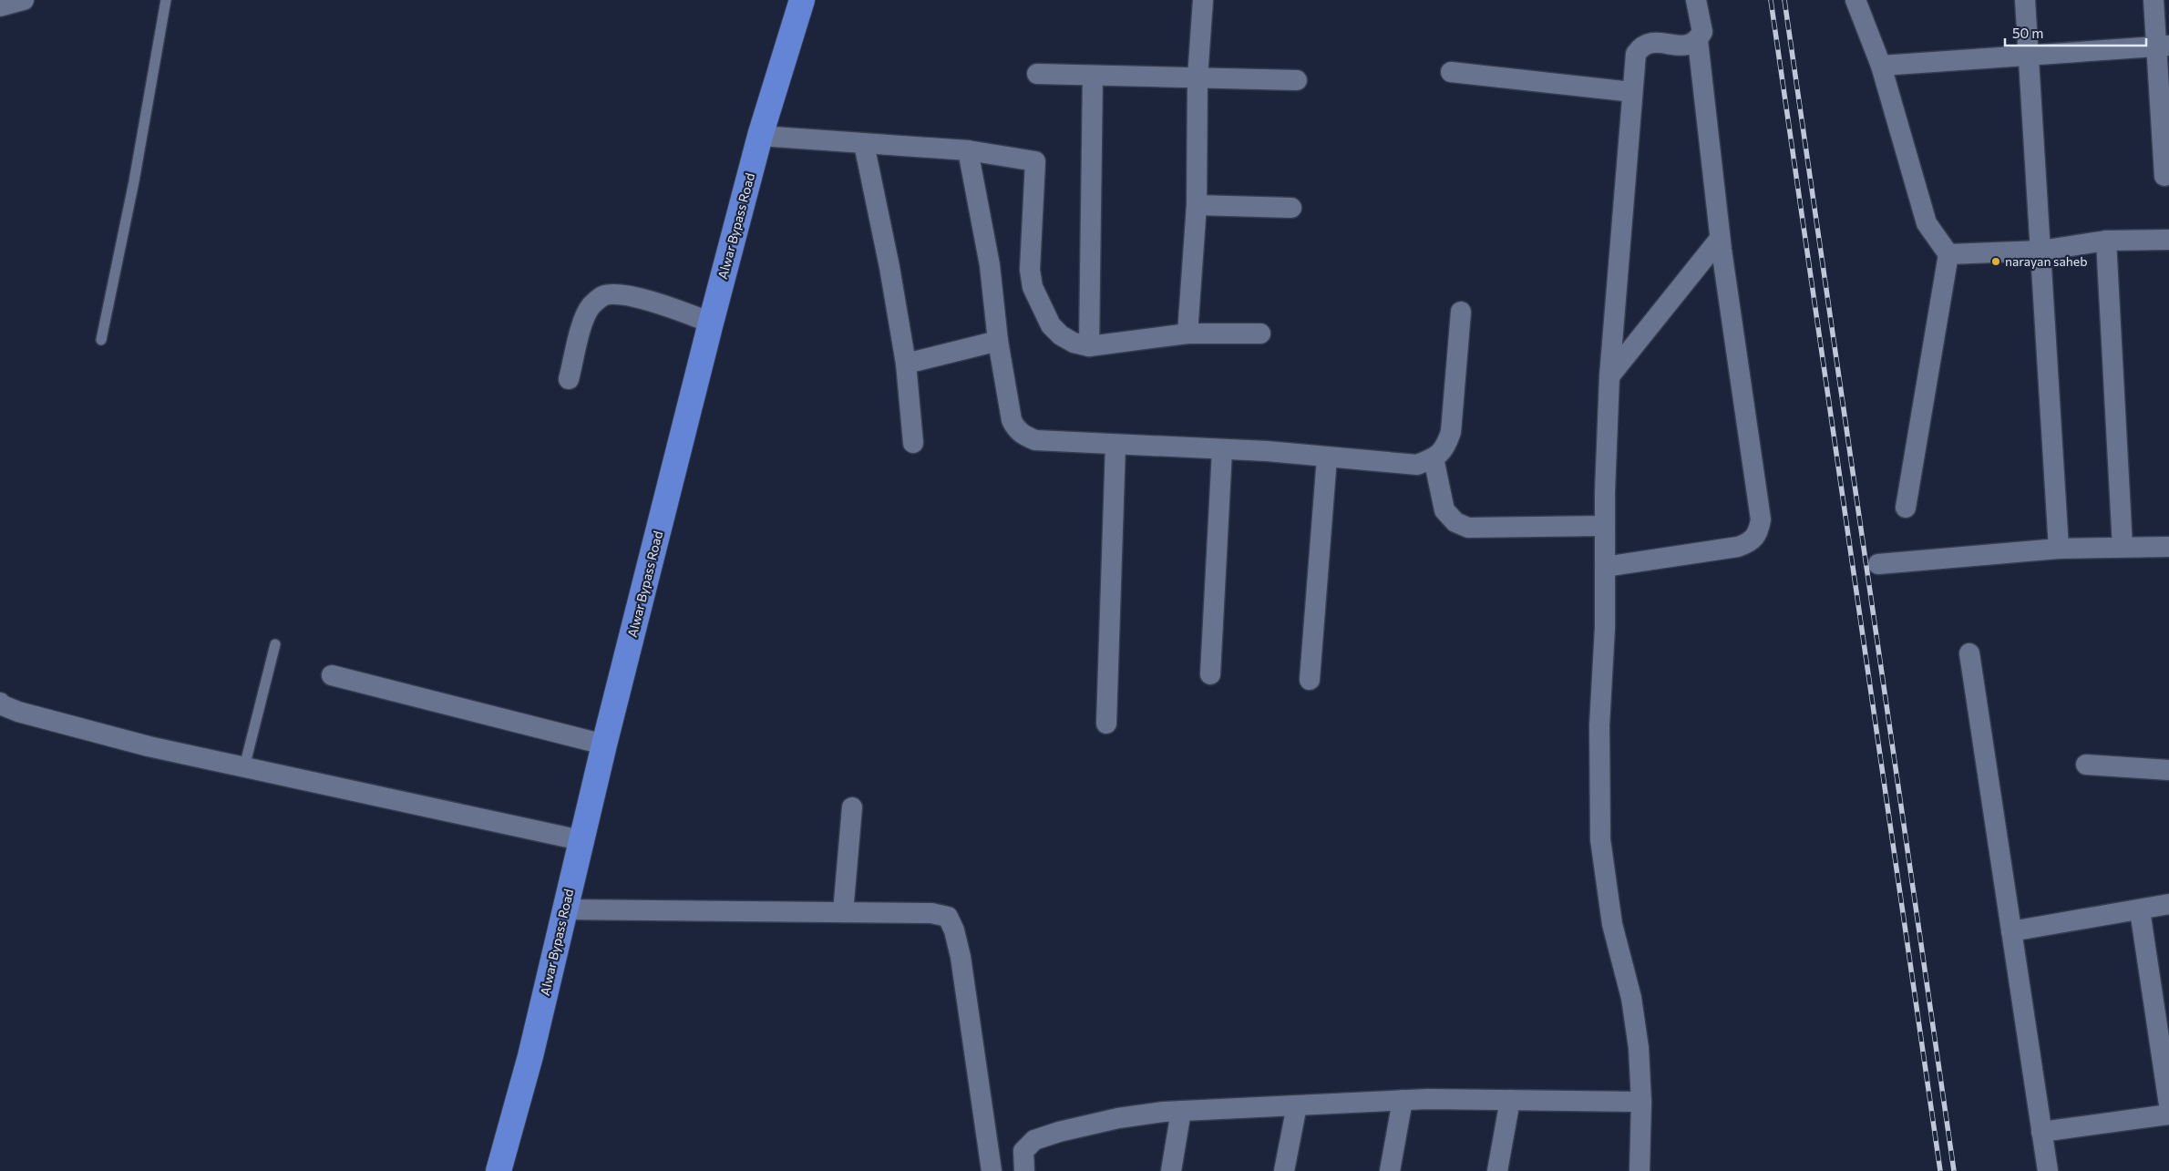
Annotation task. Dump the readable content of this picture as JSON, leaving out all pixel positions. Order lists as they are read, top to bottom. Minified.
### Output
{"streets":{"highway":["Alwar Bypass Road"]},"places":["narayan saheb"],"scale_bar":"50 m"}
